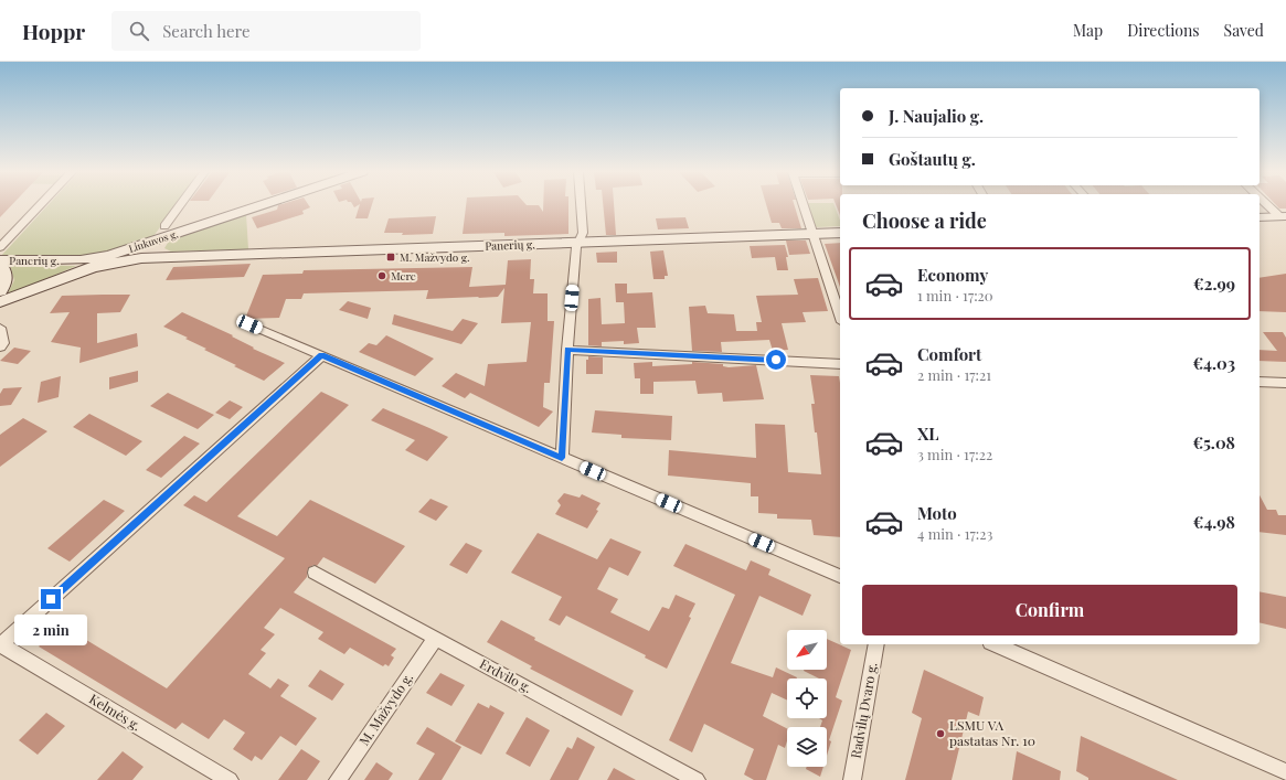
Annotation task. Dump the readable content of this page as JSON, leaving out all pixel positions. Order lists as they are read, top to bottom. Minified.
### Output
{"streets":{"street":["Linkuvos g.","Panerių g.","Erdvilo g.","M. Mažvydo g.","Radvilų Dvaro g.","Kelmės g."]},"crossings":[["Linkuvos g.","Panerių g."],["Erdvilo g.","M. Mažvydo g."]],"places":{"transit":["M. Mažvydo g."],"other":["Mere","LSMU VA pastatas Nr. 10"]},"north":"bottom left","page":{"header":"Hoppr","search":"Search here","nav":["Map","Directions","Saved"],"banner":["J. Naujalio g.","Goštautų g."],"heading":"Choose a ride","list":[{"name":"Economy","note":"1 min · 17:20","value":"€2.99"},{"name":"Comfort","note":"2 min · 17:21","value":"€4.03"},{"name":"XL","note":"3 min · 17:22","value":"€5.08"},{"name":"Moto","note":"4 min · 17:23","value":"€4.98"}],"buttons":"Confirm","bubble":"2 min"}}
